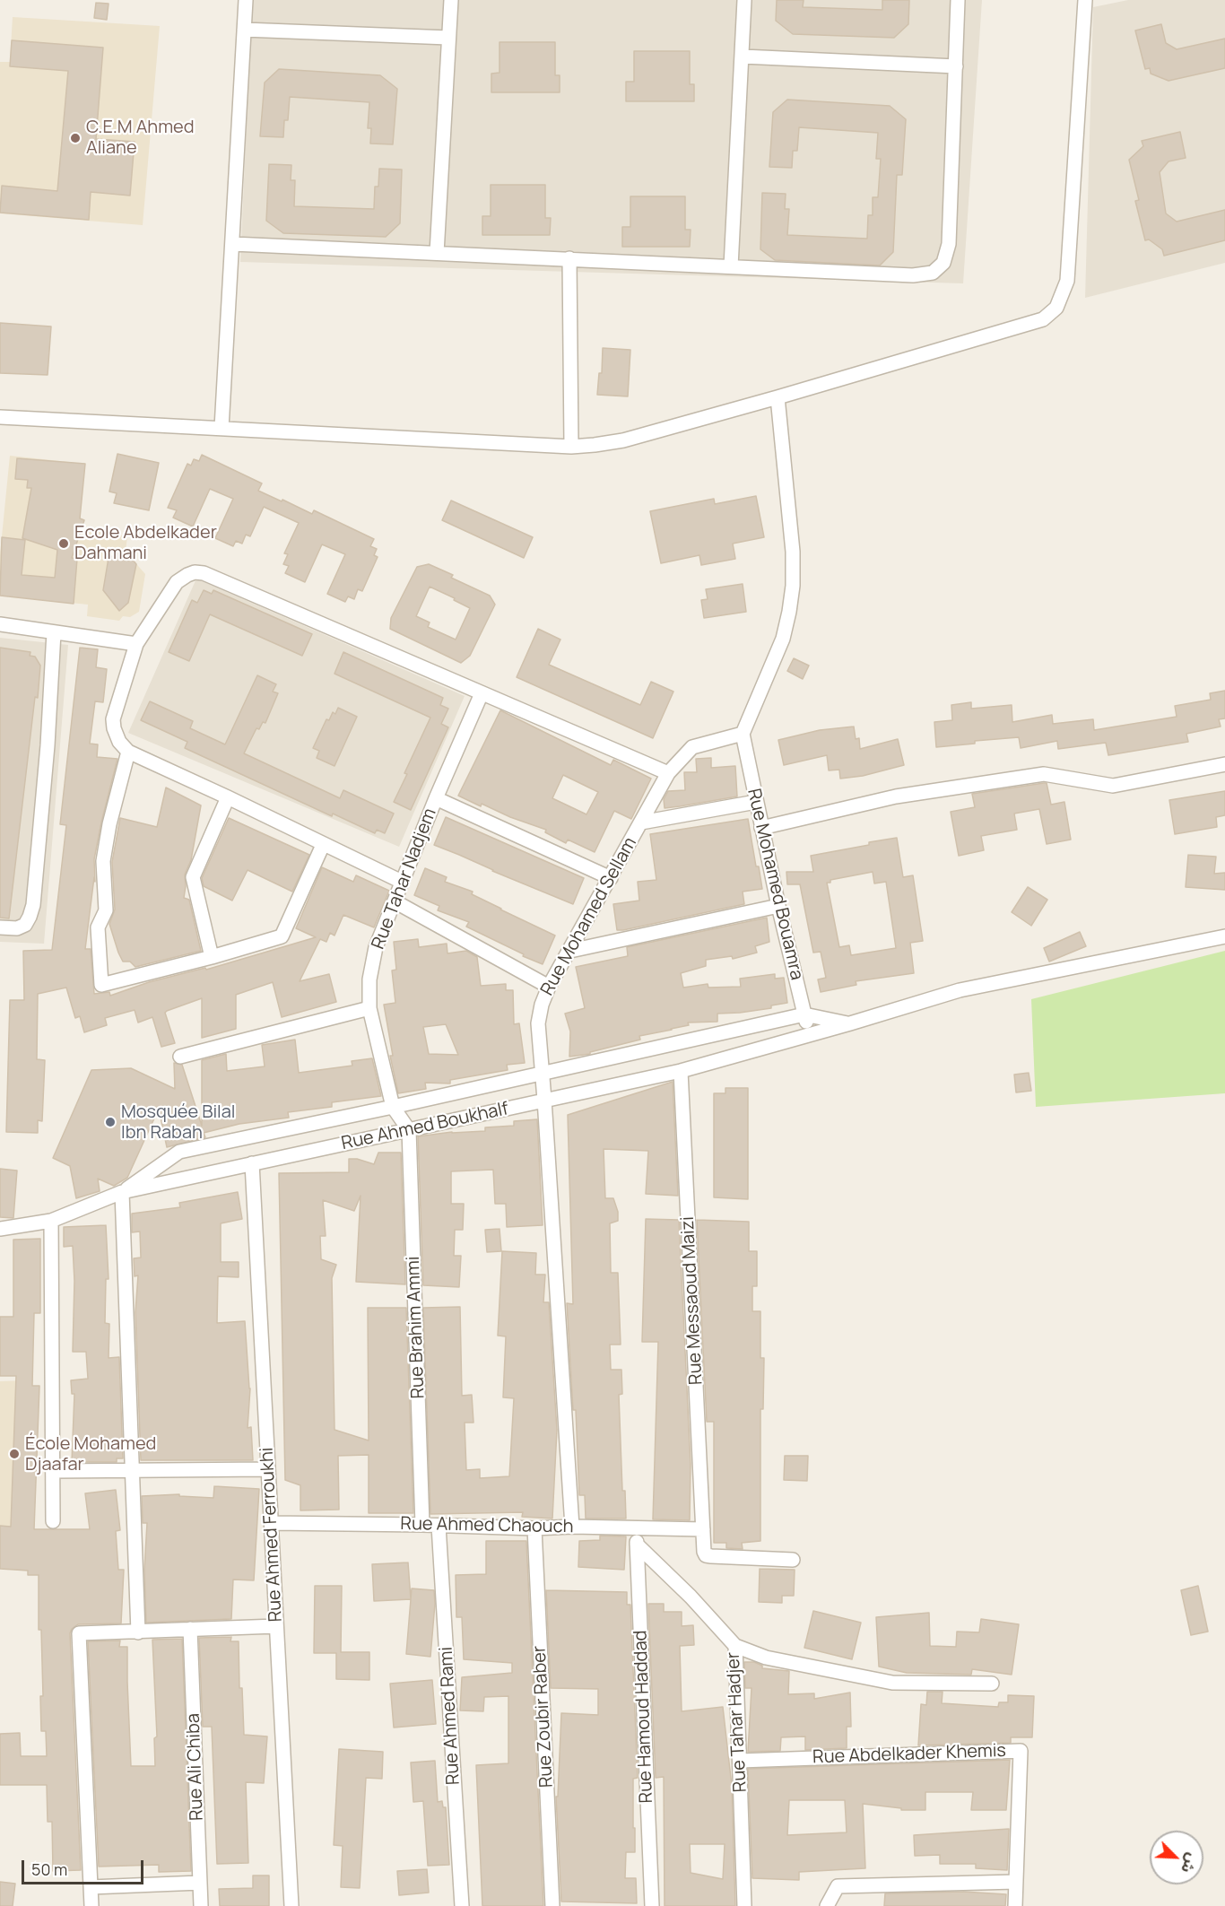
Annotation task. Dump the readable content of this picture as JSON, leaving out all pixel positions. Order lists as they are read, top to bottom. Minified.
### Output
{"streets":{"street":["Rue Tahar Nadjem","Rue Mohamed Bouamra","Rue Mohamed Sellam","Rue Ahmed Boukhalf","Rue Messaoud Maizi","Rue Brahim Ammi","Rue Ahmed Chaouch","Rue Ahmed Ferroukhi","Rue Ahmed Rami","Rue Zoubir Raber","Rue Hamoud Haddad","Rue Tahar Hadjer","Rue Abdelkader Khemis","Rue Ali Chiba"]},"crossings":[["Rue Tahar Nadjem","Rue Ahmed Boukhalf"],["Rue Tahar Nadjem","Rue Brahim Ammi"],["Rue Mohamed Bouamra","Rue Mohamed Sellam"],["Rue Mohamed Bouamra","Rue Ahmed Boukhalf"],["Rue Mohamed Sellam","Rue Ahmed Boukhalf"],["Rue Mohamed Sellam","Rue Ahmed Chaouch"],["Rue Ahmed Boukhalf","Rue Messaoud Maizi"],["Rue Ahmed Boukhalf","Rue Brahim Ammi"],["Rue Ahmed Boukhalf","Rue Ahmed Ferroukhi"],["Rue Messaoud Maizi","Rue Ahmed Chaouch"],["Rue Brahim Ammi","Rue Ahmed Chaouch"],["Rue Ahmed Chaouch","Rue Ahmed Ferroukhi"],["Rue Ahmed Chaouch","Rue Ahmed Rami"],["Rue Ahmed Chaouch","Rue Zoubir Raber"],["Rue Ahmed Chaouch","Rue Hamoud Haddad"],["Rue Hamoud Haddad","Rue Tahar Hadjer"],["Rue Tahar Hadjer","Rue Abdelkader Khemis"]],"places":["C.E.M Ahmed Aliane","Ecole Abdelkader Dahmani","Mosquée Bilal Ibn Rabah","École Mohamed Djaafar"],"scale_bar":"50 m","north":"bottom right"}
